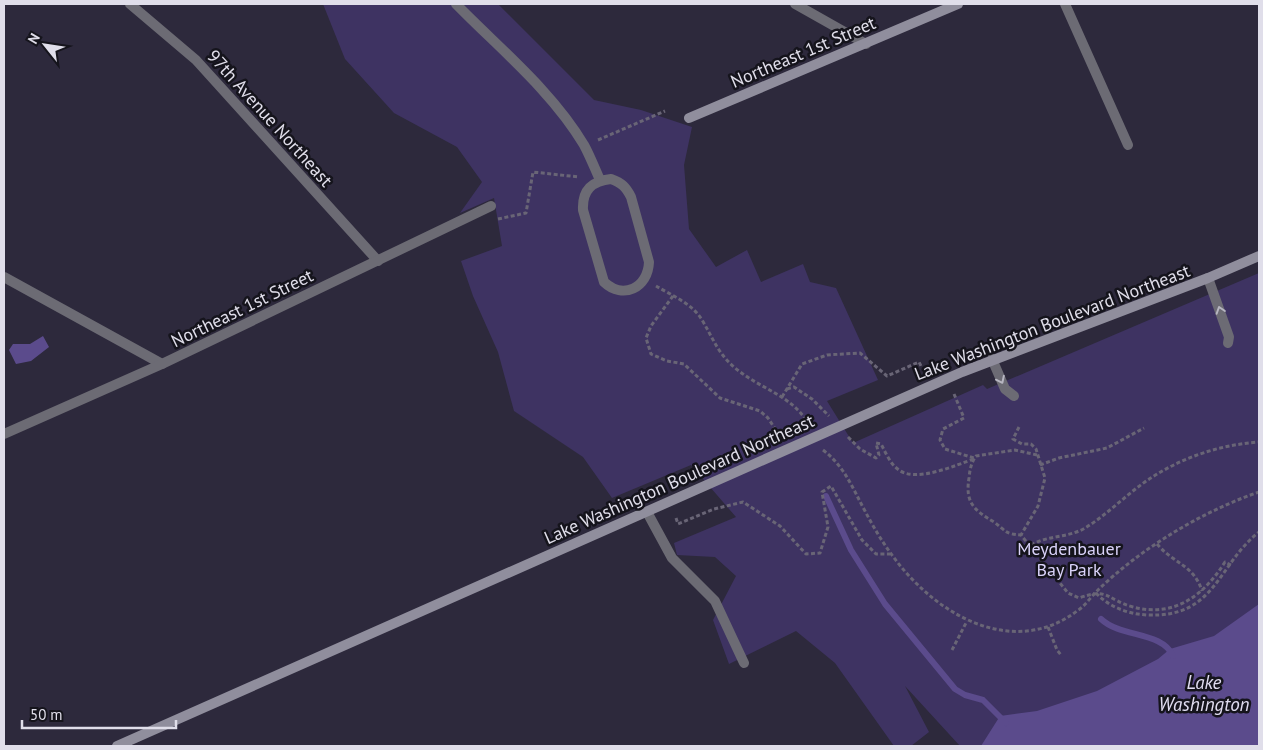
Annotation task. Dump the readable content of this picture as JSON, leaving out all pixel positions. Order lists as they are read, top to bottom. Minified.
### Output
{"streets":{"main road":["Northeast 1st Street","Lake Washington Boulevard Northeast"],"street":["97th Avenue Northeast"]},"crossings":[["Northeast 1st Street","97th Avenue Northeast"]],"water":["Lake Washington"],"parks":["Meydenbauer Bay Park"],"scale_bar":"50 m","north":"top left"}
